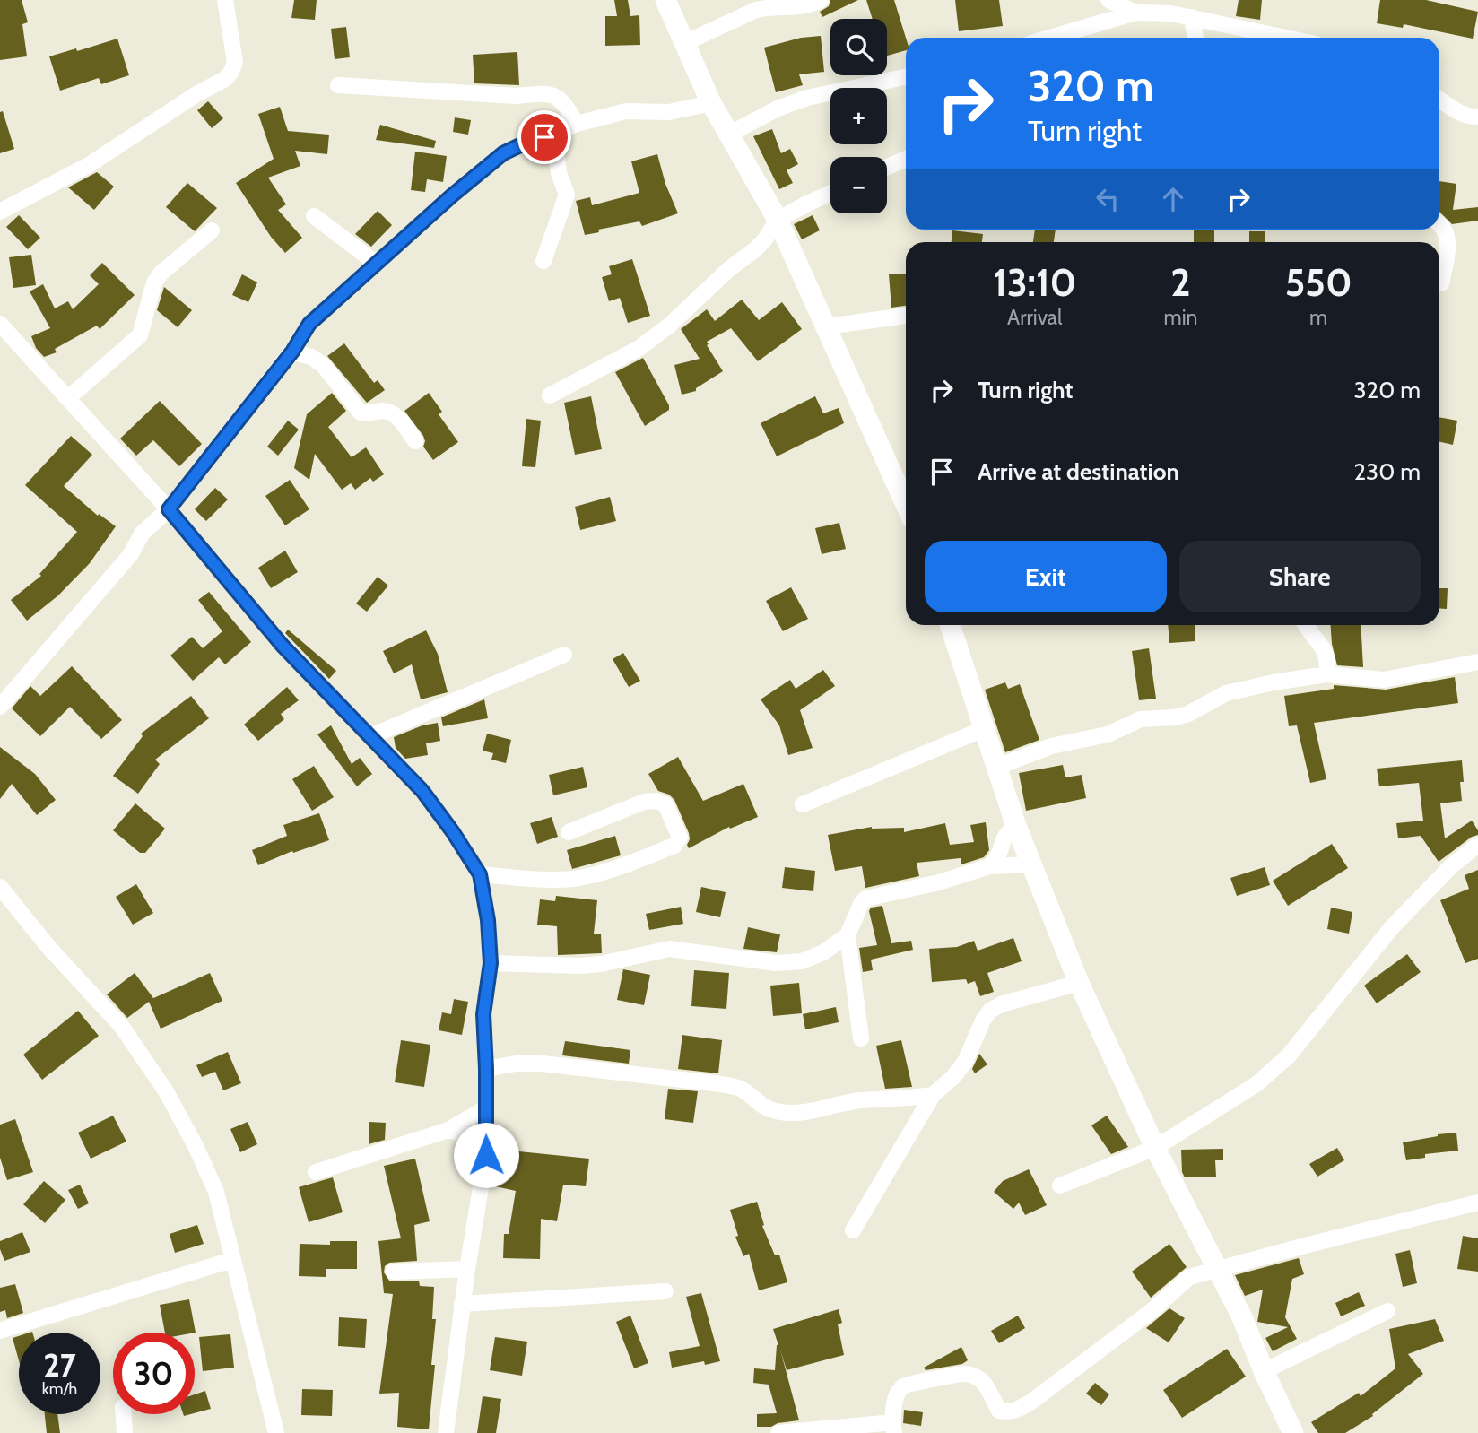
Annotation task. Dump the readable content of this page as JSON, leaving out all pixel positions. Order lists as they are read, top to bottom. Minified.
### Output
{"page":{"map_buttons":["+","−"],"turn":["320 m","Turn right"],"eta":["13:10","Arrival","2","min","550","m"],"list":[{"name":"Turn right","value":"320 m"},{"name":"Arrive at destination","value":"230 m"}],"buttons":["Exit","Share"],"speed":"27 km/h","limit":"30"}}
